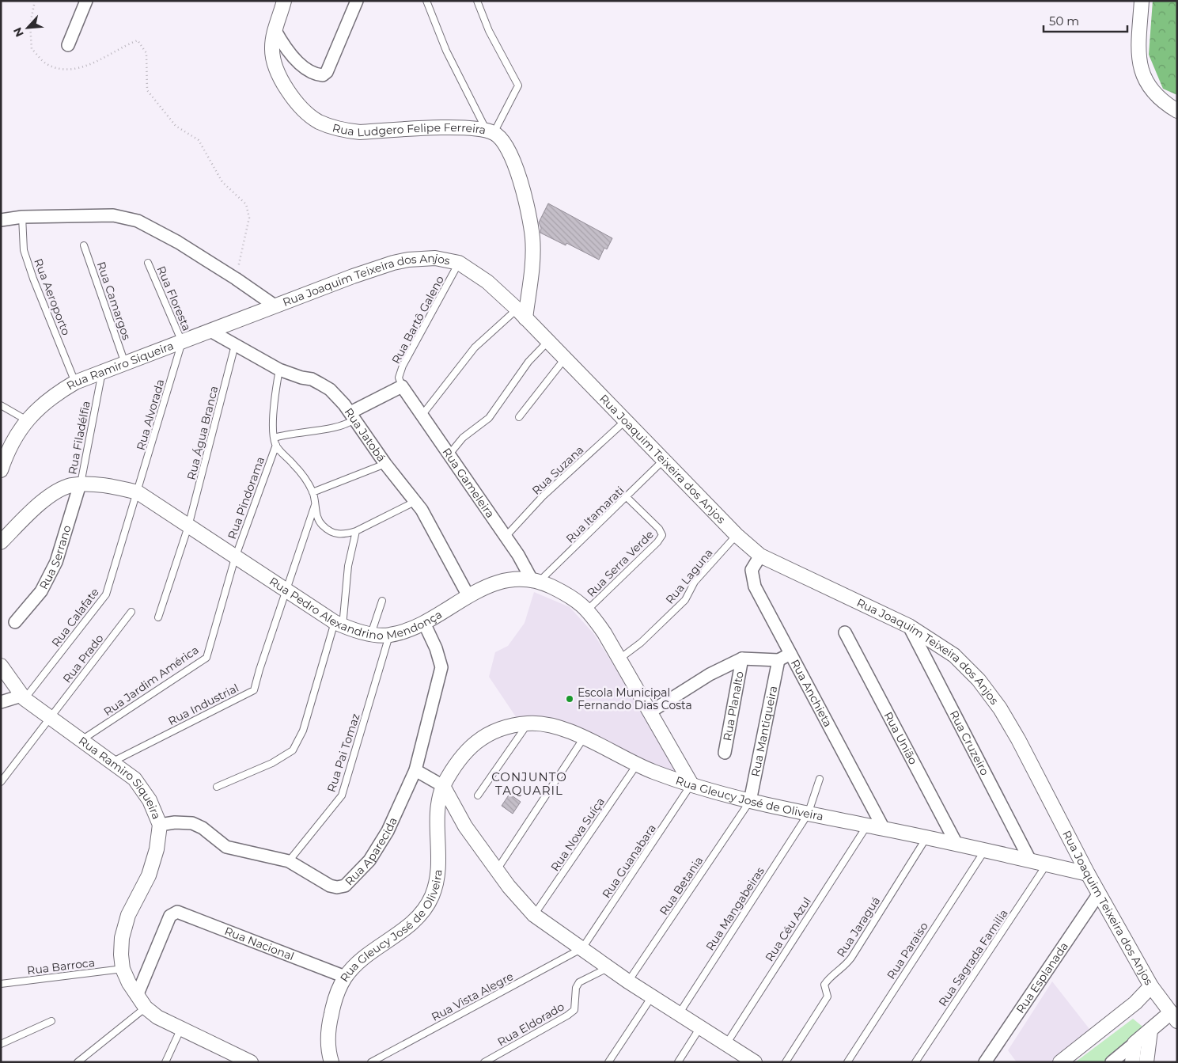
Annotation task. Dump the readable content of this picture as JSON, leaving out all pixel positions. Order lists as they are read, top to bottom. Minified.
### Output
{"streets":{"street":["Rua Ludgero Felipe Ferreira","Rua Joaquim Teixeira dos Anjos","Rua Ramiro Siqueira","Rua Jatobá","Rua Gameleira","Rua Serrano","Rua Pedro Alexandrino Mendonça","Rua Anchieta","Rua Planalto","Rua Mantiqueira","Rua União","Rua Cruzeiro","Rua Gleucy José de Oliveira","Rua Aparecida","Rua Nacional","Rua Esplanada"],"lane":["Rua Aeroporto","Rua Floresta","Rua Camargos","Rua Bartô Galeno","Rua Alvorada","Rua Água Branca","Rua Filadélfia","Rua Suzana","Rua Pindorama","Rua Itamarati","Rua Serra Verde","Rua Laguna","Rua Calafate","Rua Prado","Rua Jardim América","Rua Industrial","Rua Pai Tomaz","Rua Nova Suíça","Rua Guanabara","Rua Betania","Rua Mangabeiras","Rua Jaraguá","Rua Céu Azul","Rua Paraiso","Rua Sagrada Familia","Rua Barroca","Rua Vista Alegre","Rua Eldorado"]},"crossings":[["Rua Ludgero Felipe Ferreira","Rua Joaquim Teixeira dos Anjos"],["Rua Joaquim Teixeira dos Anjos","Rua Aeroporto"],["Rua Joaquim Teixeira dos Anjos","Rua Bartô Galeno"],["Rua Joaquim Teixeira dos Anjos","Rua Ramiro Siqueira"],["Rua Joaquim Teixeira dos Anjos","Rua Suzana"],["Rua Joaquim Teixeira dos Anjos","Rua Itamarati"],["Rua Joaquim Teixeira dos Anjos","Rua Laguna"],["Rua Joaquim Teixeira dos Anjos","Rua Anchieta"],["Rua Joaquim Teixeira dos Anjos","Rua Cruzeiro"],["Rua Joaquim Teixeira dos Anjos","Rua Gleucy José de Oliveira"],["Rua Joaquim Teixeira dos Anjos","Rua Esplanada"],["Rua Aeroporto","Rua Ramiro Siqueira"],["Rua Floresta","Rua Ramiro Siqueira"],["Rua Floresta","Rua Alvorada"],["Rua Camargos","Rua Ramiro Siqueira"],["Rua Bartô Galeno","Rua Gameleira"],["Rua Ramiro Siqueira","Rua Alvorada"],["Rua Ramiro Siqueira","Rua Jatobá"],["Rua Ramiro Siqueira","Rua Filadélfia"],["Rua Ramiro Siqueira","Rua Calafate"],["Rua Ramiro Siqueira","Rua Prado"],["Rua Ramiro Siqueira","Rua Jardim América"],["Rua Ramiro Siqueira","Rua Industrial"],["Rua Ramiro Siqueira","Rua Aparecida"],["Rua Ramiro Siqueira","Rua Nacional"],["Rua Ramiro Siqueira","Rua Barroca"],["Rua Alvorada","Rua Pedro Alexandrino Mendonça"],["Rua Alvorada","Rua Calafate"],["Rua Água Branca","Rua Jatobá"],["Rua Água Branca","Rua Pedro Alexandrino Mendonça"],["Rua Jatobá","Rua Pedro Alexandrino Mendonça"],["Rua Filadélfia","Rua Serrano"],["Rua Filadélfia","Rua Pedro Alexandrino Mendonça"],["Rua Suzana","Rua Gameleira"],["Rua Gameleira","Rua Itamarati"],["Rua Gameleira","Rua Pedro Alexandrino Mendonça"],["Rua Pindorama","Rua Pedro Alexandrino Mendonça"],["Rua Pindorama","Rua Jardim América"],["Rua Itamarati","Rua Serra Verde"],["Rua Itamarati","Rua Pedro Alexandrino Mendonça"],["Rua Serrano","Rua Pedro Alexandrino Mendonça"],["Rua Serra Verde","Rua Pedro Alexandrino Mendonça"],["Rua Laguna","Rua Pedro Alexandrino Mendonça"],["Rua Pedro Alexandrino Mendonça","Rua Calafate"],["Rua Pedro Alexandrino Mendonça","Rua Jardim América"],["Rua Pedro Alexandrino Mendonça","Rua Industrial"],["Rua Pedro Alexandrino Mendonça","Rua Pai Tomaz"],["Rua Pedro Alexandrino Mendonça","Rua Gleucy José de Oliveira"],["Rua Pedro Alexandrino Mendonça","Rua Aparecida"],["Rua Pedro Alexandrino Mendonça","Rua Guanabara"],["Rua Anchieta","Rua Gleucy José de Oliveira"],["Rua Mantiqueira","Rua Gleucy José de Oliveira"],["Rua Mantiqueira","Rua Betania"],["Rua União","Rua Gleucy José de Oliveira"],["Rua Cruzeiro","Rua Gleucy José de Oliveira"],["Rua Pai Tomaz","Rua Aparecida"],["Rua Gleucy José de Oliveira","Rua Nova Suíça"],["Rua Gleucy José de Oliveira","Rua Guanabara"],["Rua Gleucy José de Oliveira","Rua Betania"],["Rua Gleucy José de Oliveira","Rua Mangabeiras"],["Rua Gleucy José de Oliveira","Rua Jaraguá"],["Rua Gleucy José de Oliveira","Rua Céu Azul"],["Rua Gleucy José de Oliveira","Rua Nacional"],["Rua Gleucy José de Oliveira","Rua Paraiso"],["Rua Gleucy José de Oliveira","Rua Sagrada Familia"],["Rua Guanabara","Rua Vista Alegre"]],"districts":["CONJUNTO TAQUARIL"],"places":["Escola Municipal Fernando Dias Costa"],"scale_bar":"50 m","north":"bottom left"}
